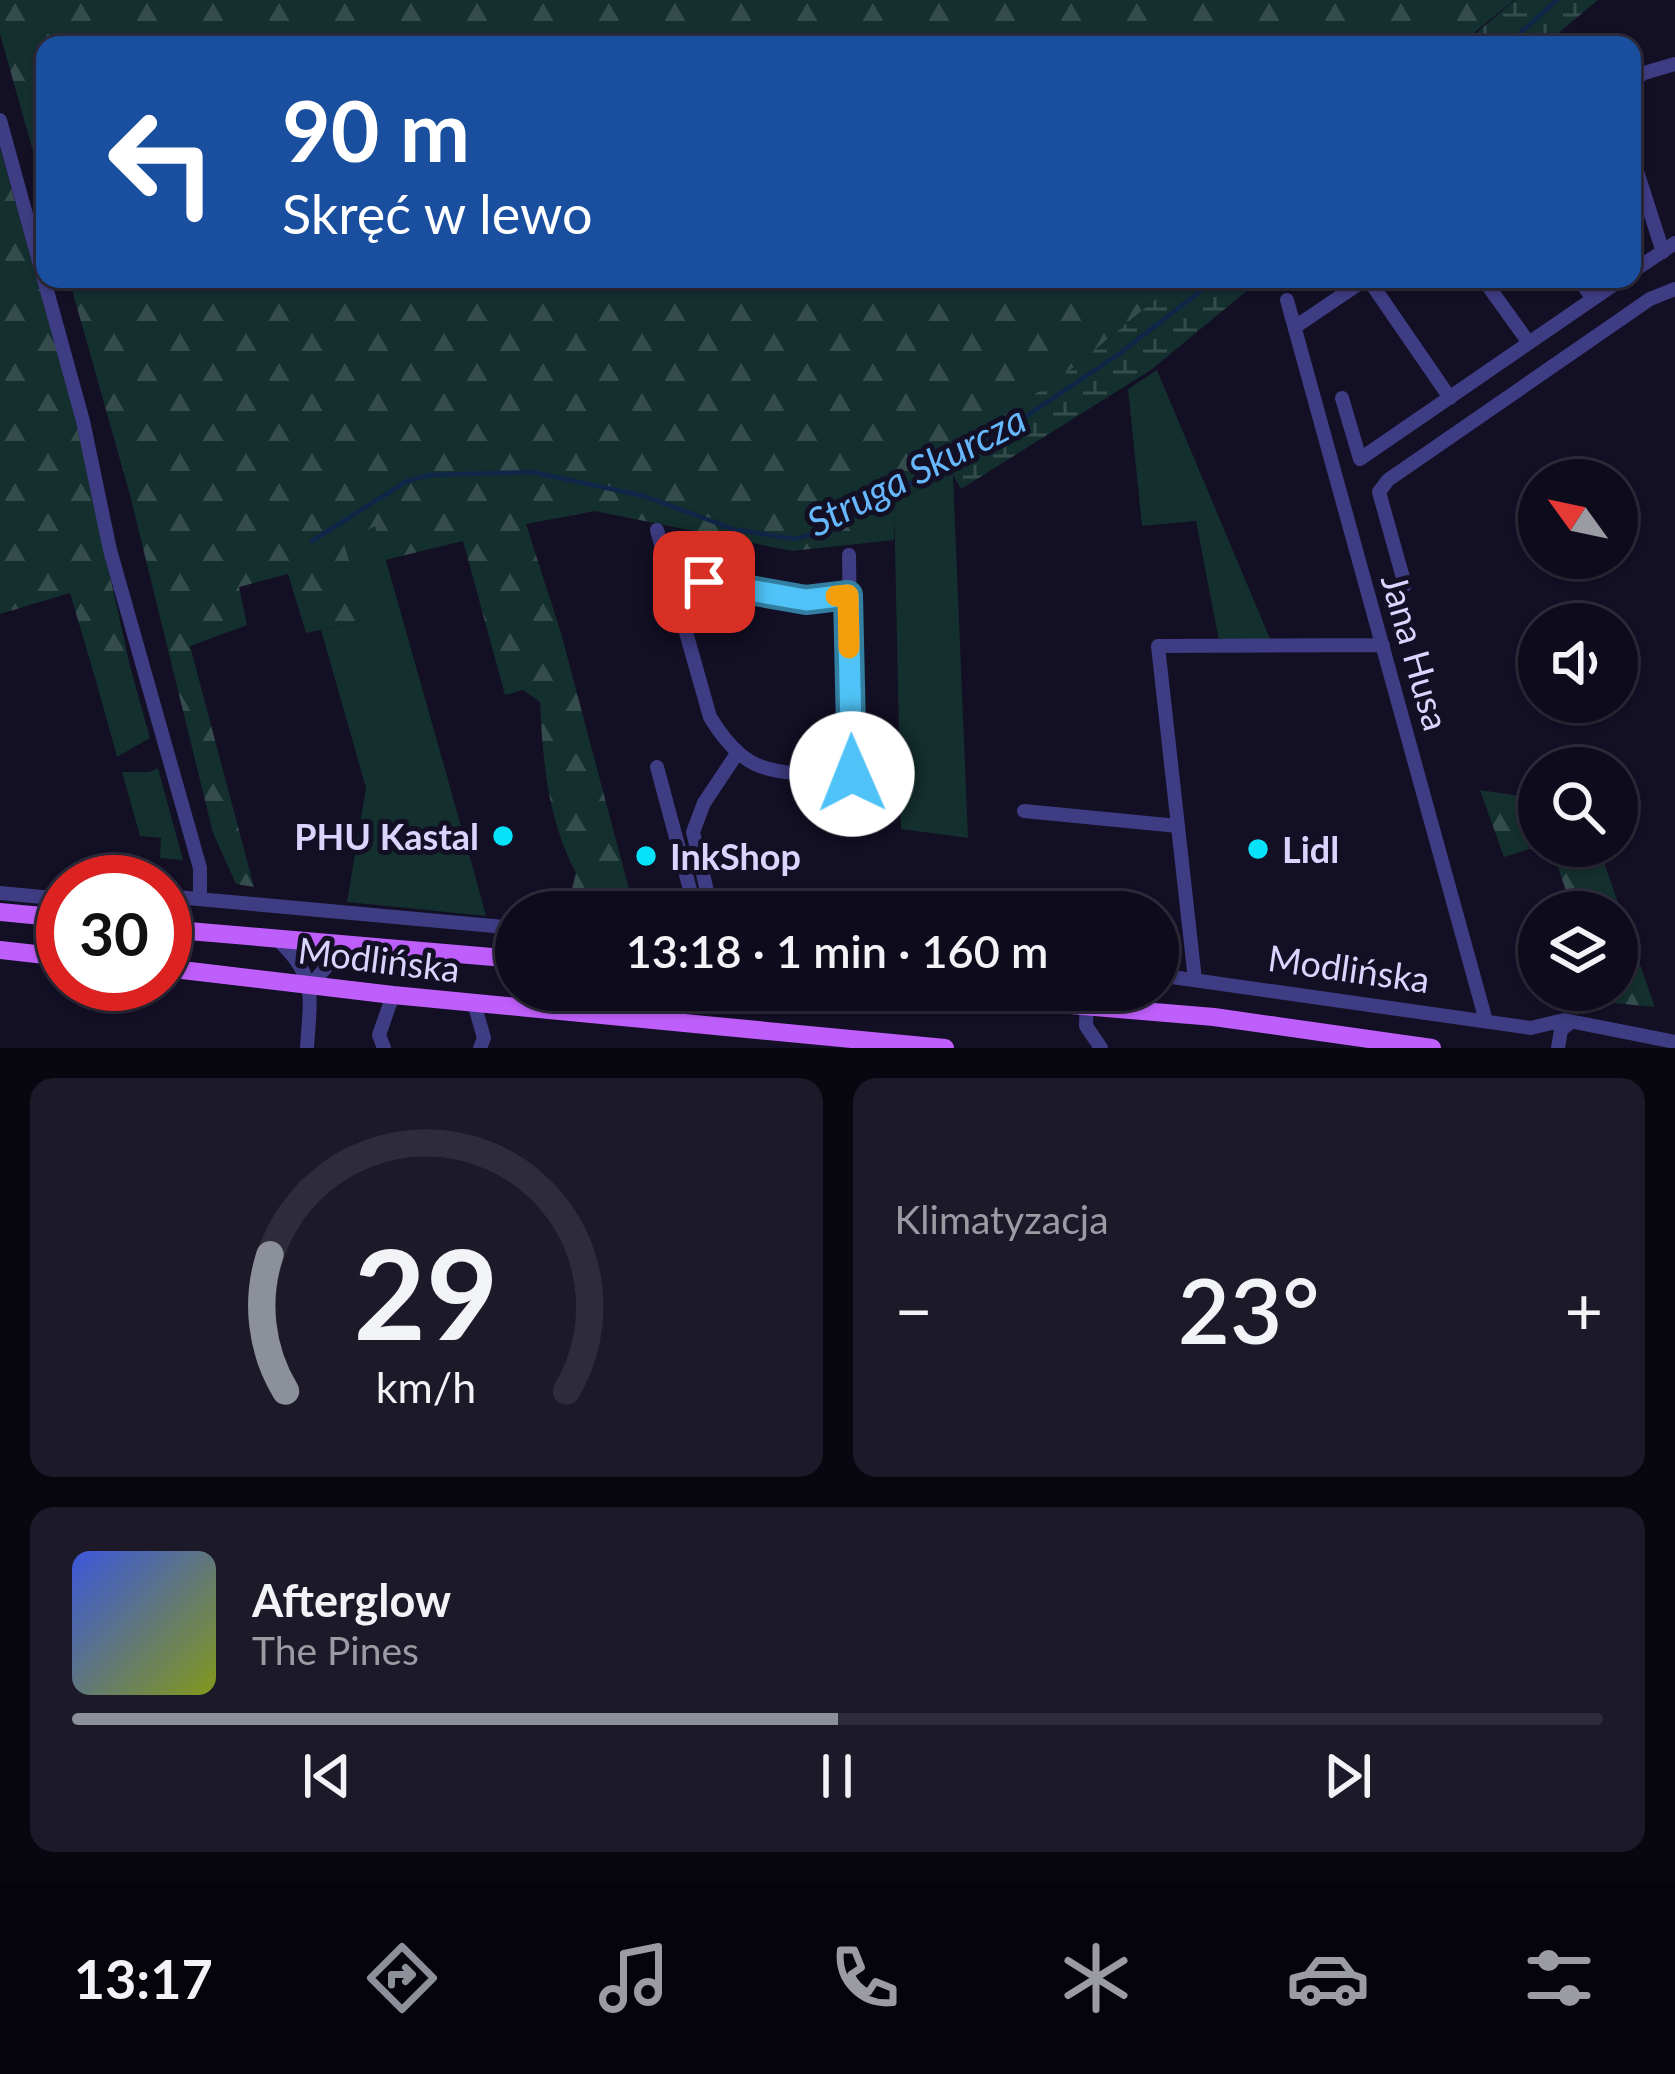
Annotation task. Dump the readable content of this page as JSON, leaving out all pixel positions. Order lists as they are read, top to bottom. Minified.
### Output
{"streets":{"main road":["Modlińska"],"street":["Jana Husa"]},"crossings":[["Jana Husa","Modlińska"]],"water":["Struga Skurcza"],"places":["PHU Kastal","Lidl","InkShop"],"north":"top left","page":{"turn":["90 m","Skręć w lewo"],"limit":"30","trip":"13:18 · 1 min · 160 m","tile":"Klimatyzacja","heat":["−","23°","+"],"song":["Afterglow","The Pines"],"tabs":"13:17","gauge":["29","km/h"]}}
